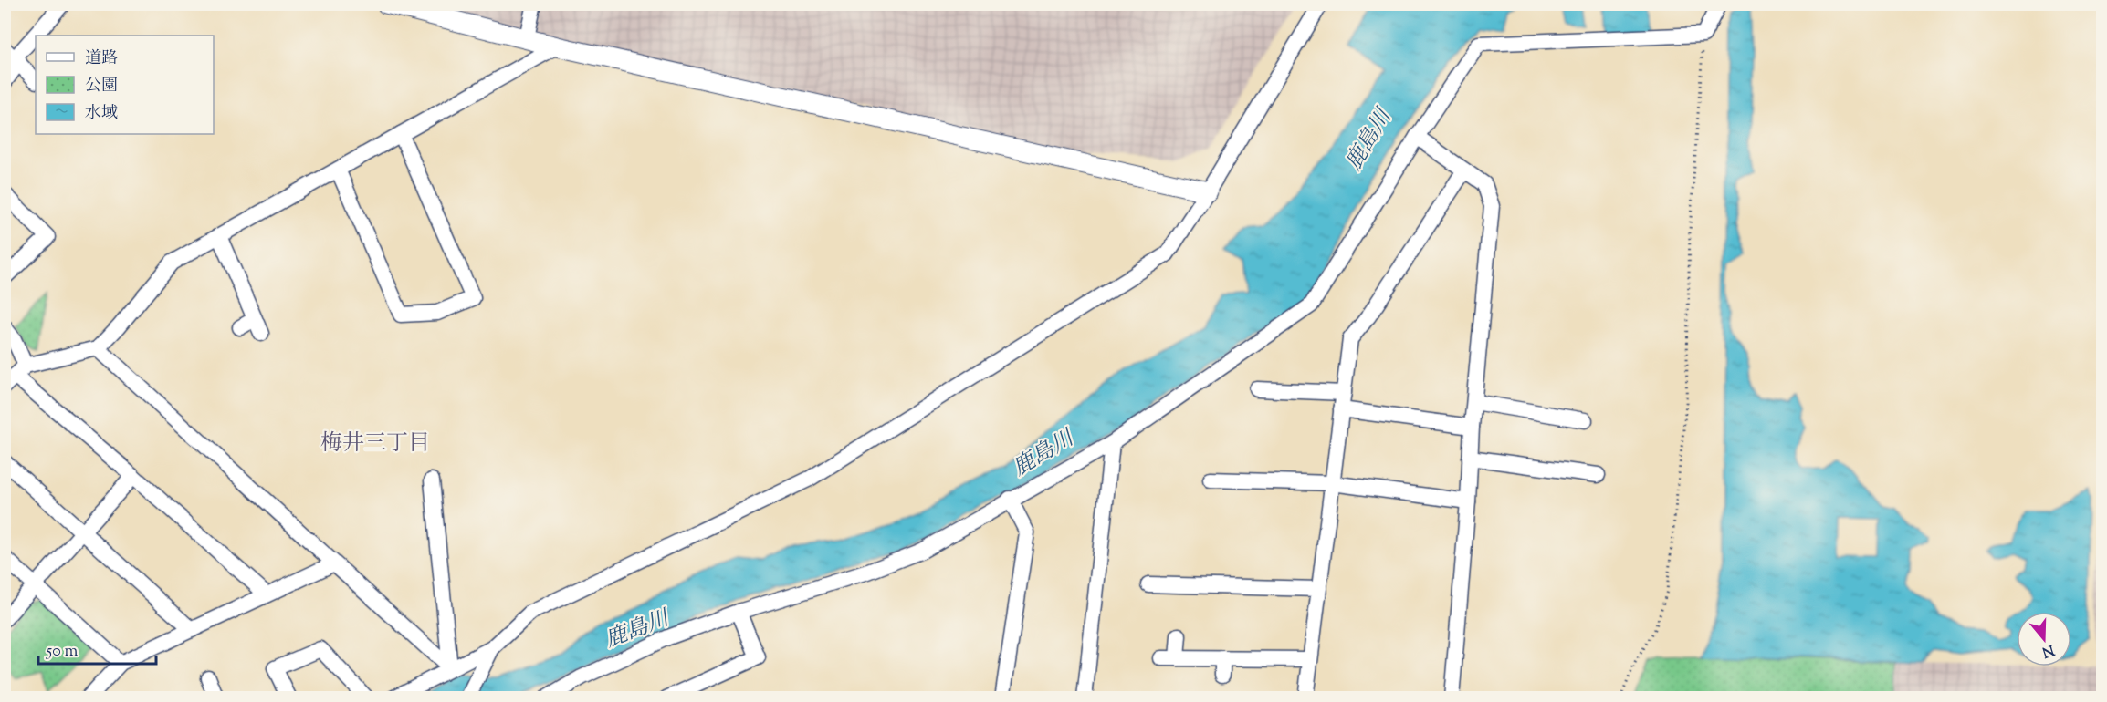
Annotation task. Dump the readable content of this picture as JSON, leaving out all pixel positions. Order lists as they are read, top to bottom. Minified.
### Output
{"districts":["梅井三丁目"],"water":["鹿島川"],"legend":["道路","公園","水域"],"scale_bar":"50 m","north":"bottom"}
